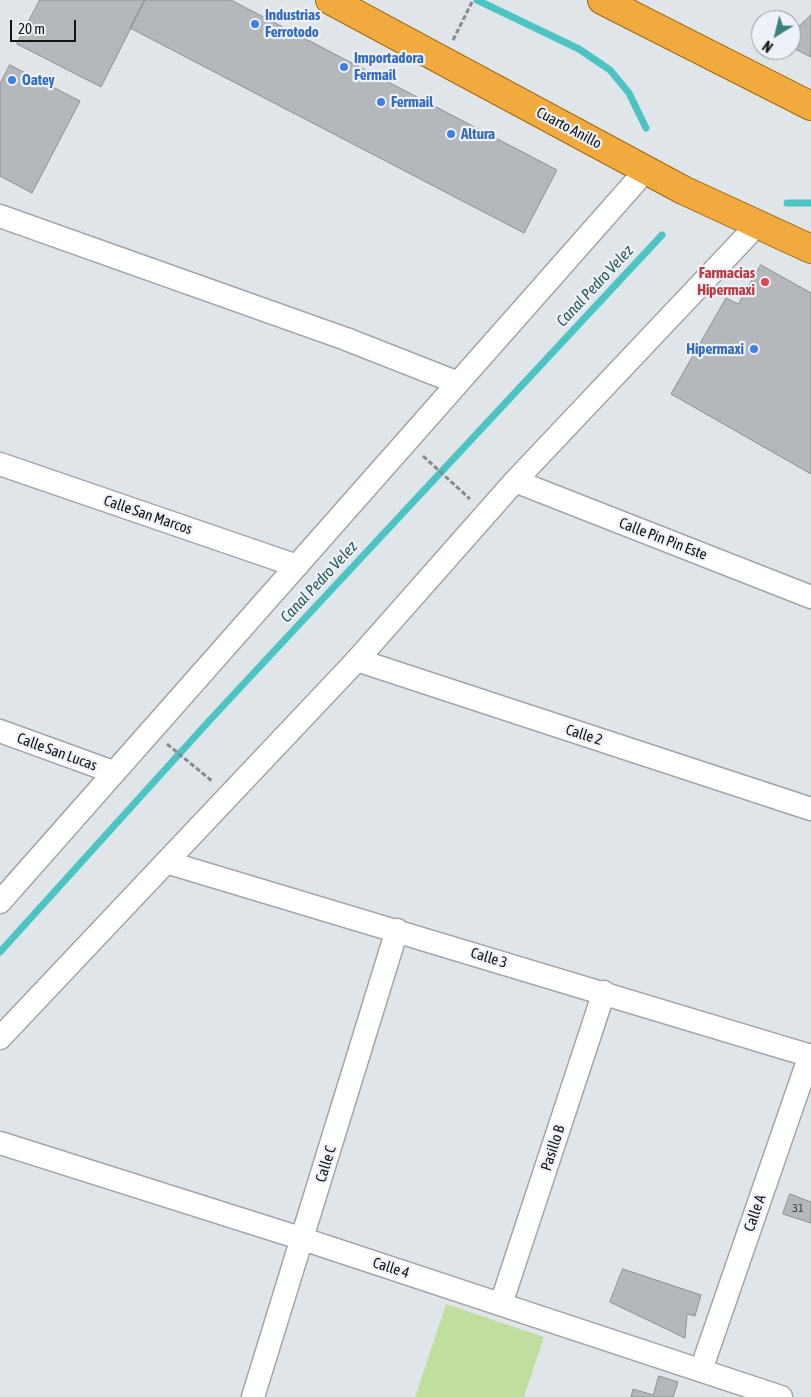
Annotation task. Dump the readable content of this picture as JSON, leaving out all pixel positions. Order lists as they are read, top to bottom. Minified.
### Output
{"streets":{"highway":["Cuarto Anillo"],"street":["Calle San Marcos","Calle Pin Pin Este","Calle 2","Calle San Lucas","Calle 3","Pasillo B","Calle C","Calle A","Calle 4"]},"crossings":[["Calle 3","Pasillo B"],["Calle 3","Calle C"],["Calle 3","Calle A"],["Pasillo B","Calle 4"],["Calle C","Calle 4"],["Calle A","Calle 4"]],"water":["Canal Pedro Velez"],"places":["Industrias Ferrotodo","Importadora Fermail","Oatey","Fermail","Altura","Farmacias Hipermaxi","Hipermaxi"],"house_numbers":["31"],"scale_bar":"20 m","north":"bottom left"}
